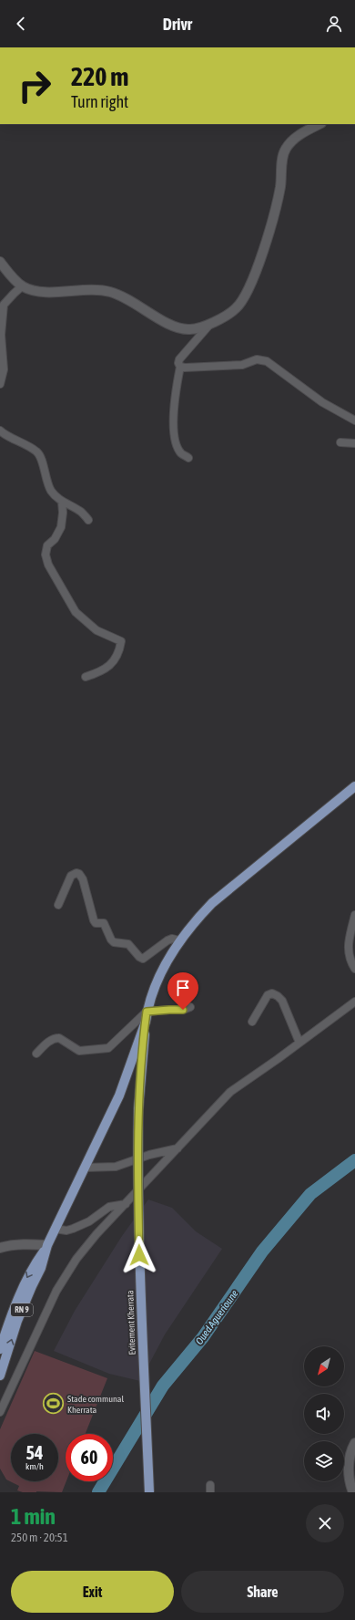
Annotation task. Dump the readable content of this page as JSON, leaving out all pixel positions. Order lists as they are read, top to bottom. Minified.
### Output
{"streets":{"main road":["RN 9","Evitement Kherrata"]},"crossings":[["RN 9","Evitement Kherrata"]],"water":["Oued Aguerioune"],"places":{"sports":["Stade communal Kherrata"]},"north":"bottom left","page":{"header":"Drivr","turn":["220 m","Turn right"],"speed":"54 km/h","limit":"60","heading":["1 min","250 m · 20:51"],"buttons":["Exit","Share"]}}
